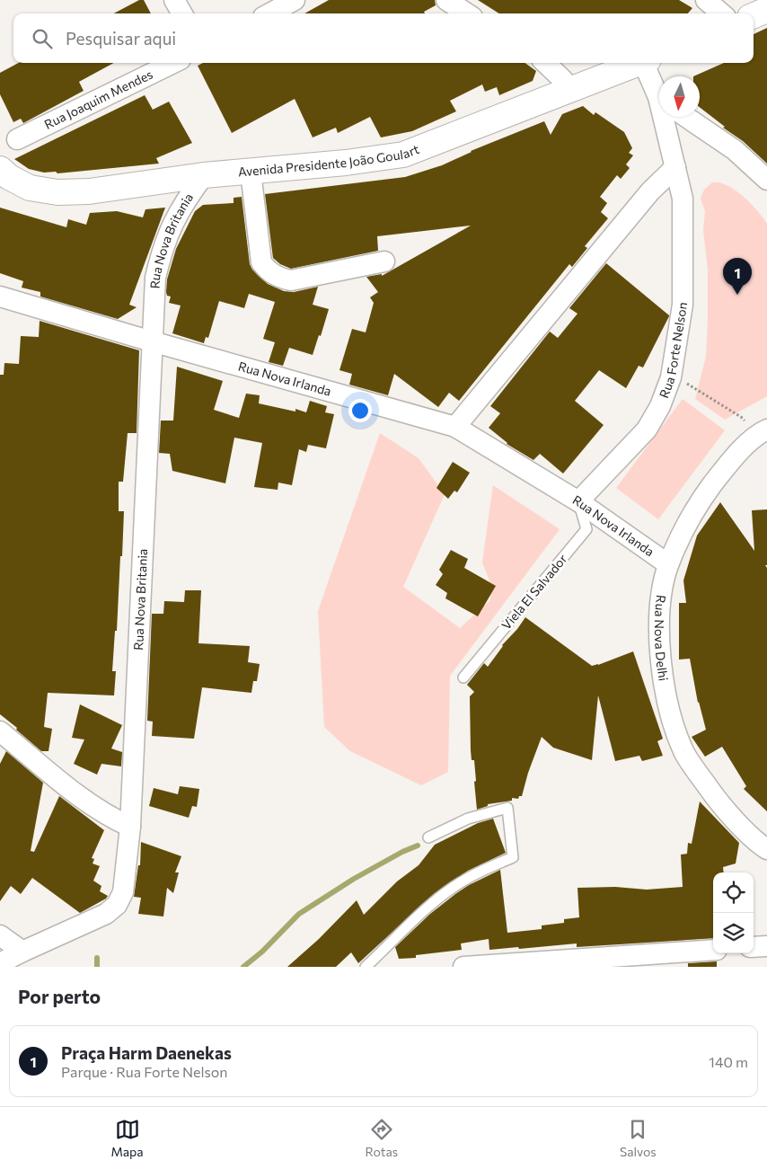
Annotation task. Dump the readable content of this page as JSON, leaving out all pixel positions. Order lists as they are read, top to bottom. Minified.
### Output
{"streets":{"street":["Rua Joaquim Mendes","Avenida Presidente João Goulart","Rua Nova Britania","Rua Forte Nelson","Rua Nova Irlanda","Rua Nova Delhi"],"lane":["Viela El Salvador"]},"crossings":[["Avenida Presidente João Goulart","Rua Nova Britania"],["Rua Nova Britania","Rua Nova Irlanda"],["Rua Forte Nelson","Rua Nova Irlanda"],["Rua Forte Nelson","Viela El Salvador"],["Rua Nova Irlanda","Viela El Salvador"],["Rua Nova Irlanda","Rua Nova Delhi"]],"north":"bottom","page":{"search":"Pesquisar aqui","pins":"1","heading":"Por perto","list":[{"mark":"1","name":"Praça Harm Daenekas","note":"Parque · Rua Forte Nelson","value":"140 m"}],"nav":["Mapa","Rotas","Salvos"]}}
